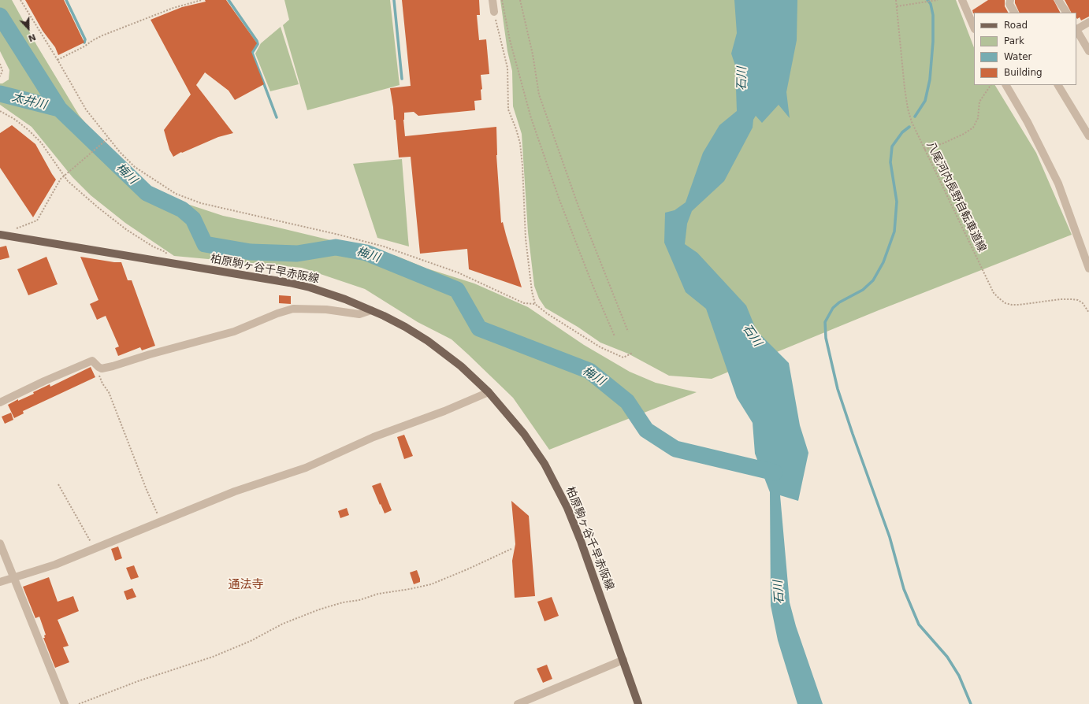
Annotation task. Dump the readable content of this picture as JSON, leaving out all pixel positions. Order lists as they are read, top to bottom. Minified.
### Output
{"streets":{"main road":["柏原駒ヶ谷千早赤阪線"],"path":["八尾河内長野自転車道線"]},"districts":["通法寺"],"water":["石川","太井川","梅川"],"legend":["Road","Park","Water","Building"],"north":"bottom"}
